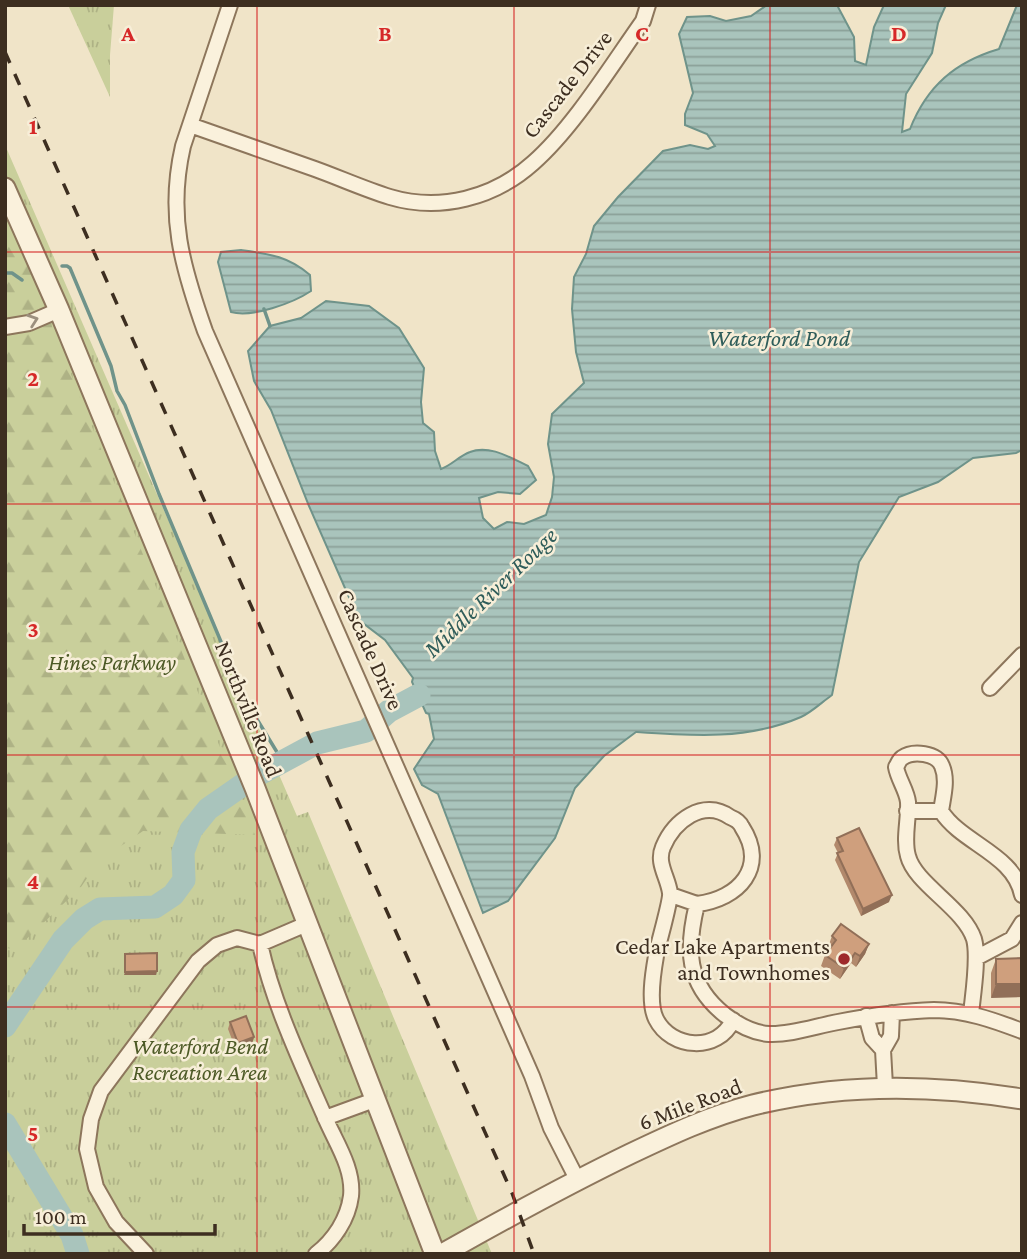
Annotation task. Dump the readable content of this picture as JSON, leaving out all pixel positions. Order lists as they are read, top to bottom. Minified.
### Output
{"streets":{"street":["Cascade Drive","Northville Road","6 Mile Road"]},"crossings":[["Cascade Drive","6 Mile Road"]],"water":["Waterford Pond","Middle River Rouge"],"parks":["Hines Parkway","Waterford Bend Recreation Area"],"places":["Cedar Lake Apartments and Townhomes"],"scale_bar":"100 m","grid":{"columns":["A","B","C","D"],"rows":["1","2","3","4","5"]}}
